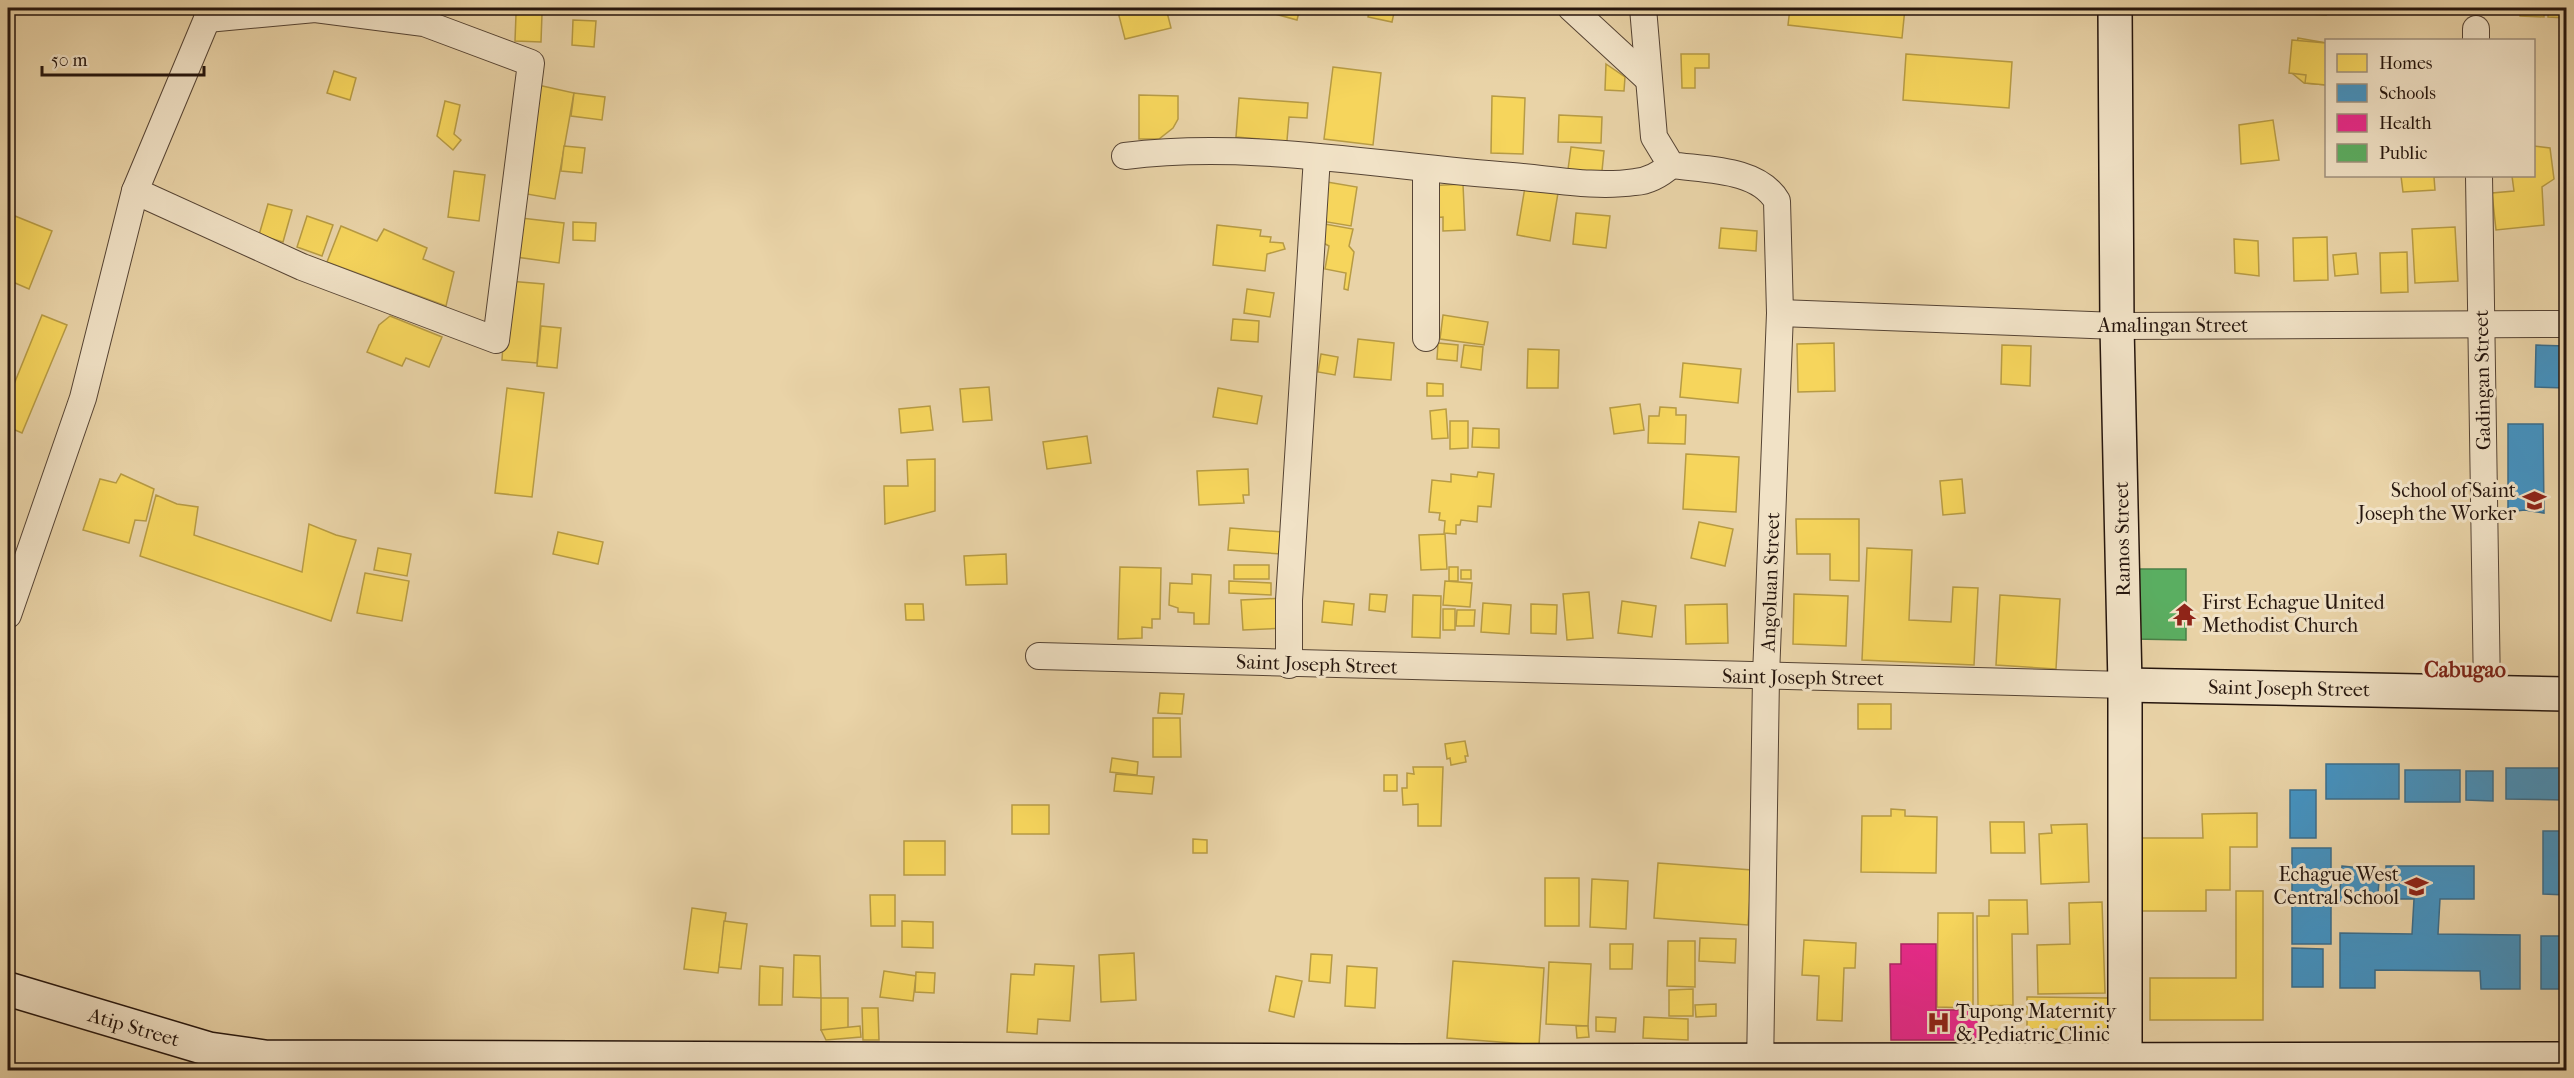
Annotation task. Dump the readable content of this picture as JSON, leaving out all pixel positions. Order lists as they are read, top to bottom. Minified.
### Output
{"streets":{"main road":["Ramos Street","Saint Joseph Street","Atip Street"],"street":["Amalingan Street","Gadingan Street","Angoluan Street"]},"crossings":[["Amalingan Street","Gadingan Street"],["Amalingan Street","Ramos Street"],["Amalingan Street","Angoluan Street"],["Gadingan Street","Saint Joseph Street"],["Ramos Street","Saint Joseph Street"],["Ramos Street","Atip Street"],["Angoluan Street","Saint Joseph Street"],["Angoluan Street","Atip Street"]],"districts":["Cabugao"],"places":{"school or university":["School of Saint Joseph the Worker","Echague West Central School"],"temple":["First Echague United Methodist Church"],"hospital":["Tupong Maternity & Pediatric Clinic"]},"legend":["Homes","Schools","Health","Public"],"scale_bar":"50 m"}
